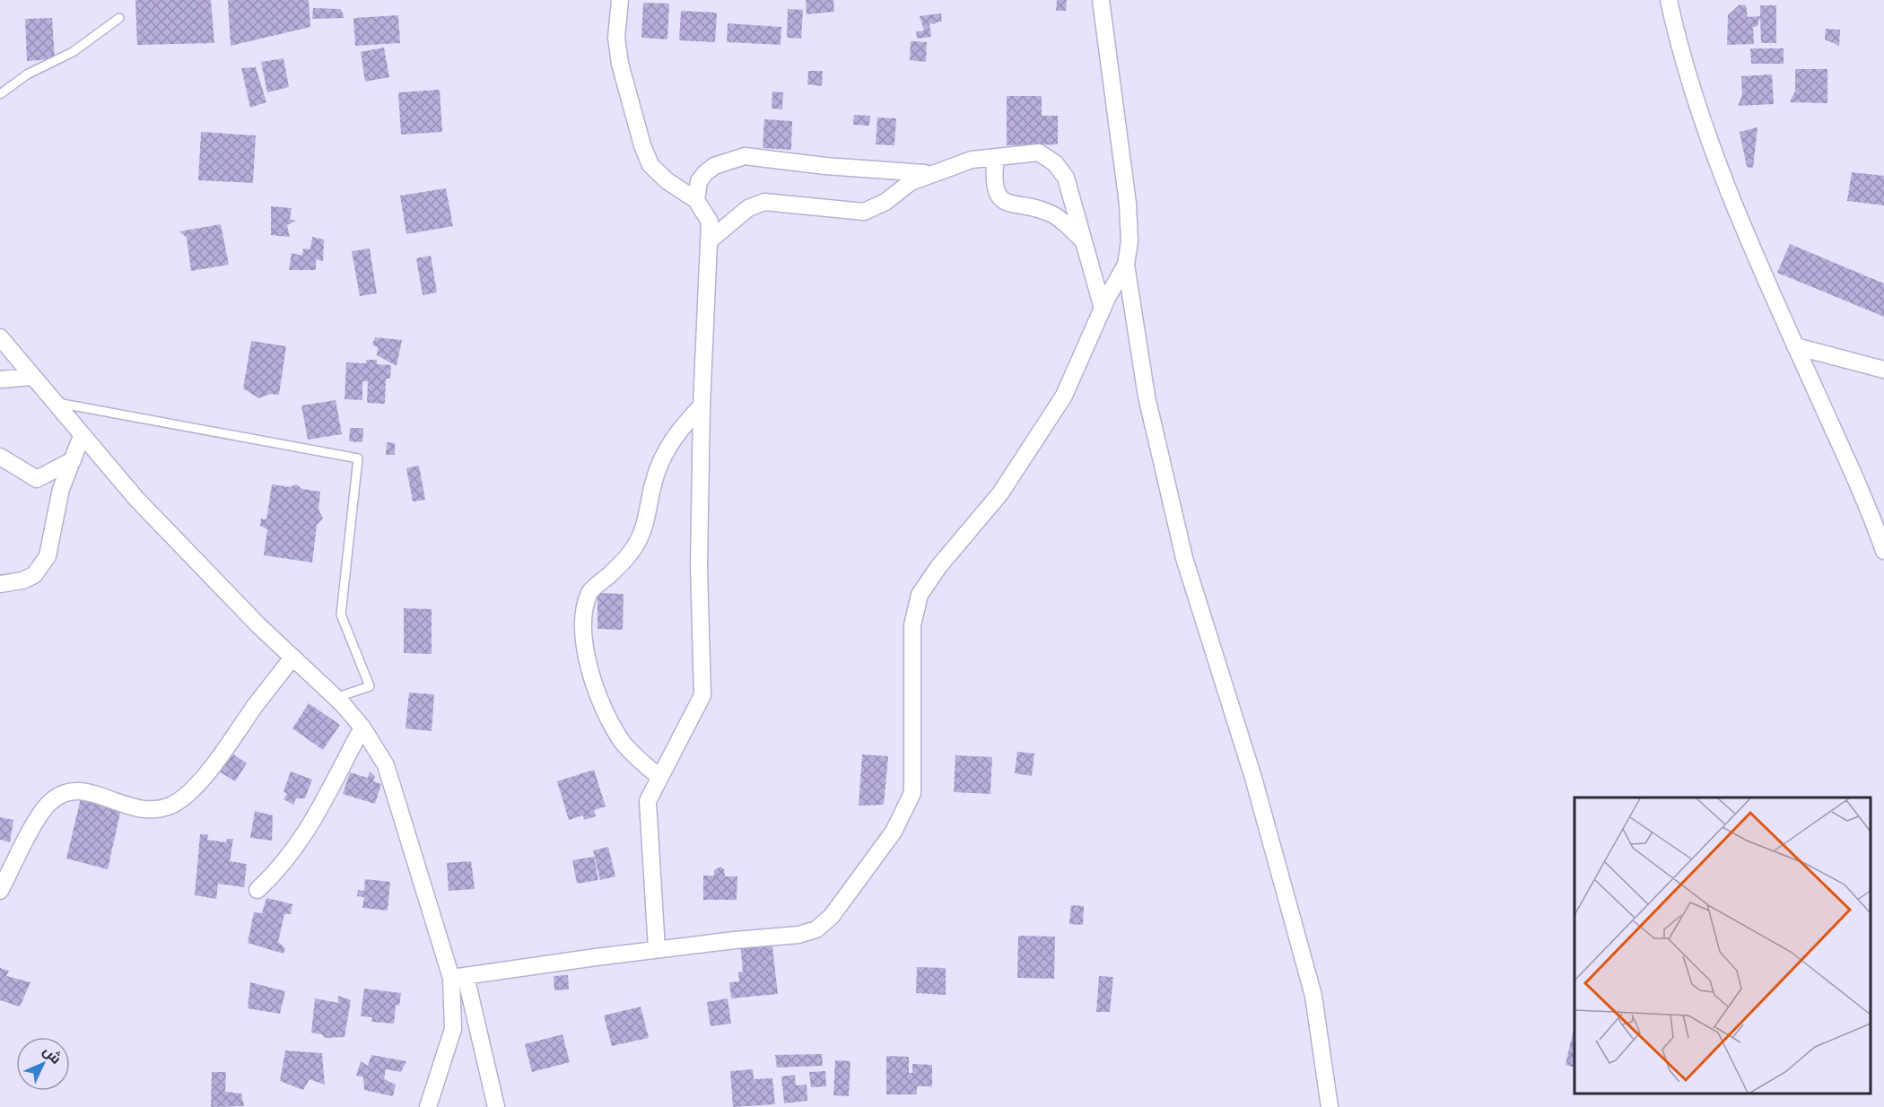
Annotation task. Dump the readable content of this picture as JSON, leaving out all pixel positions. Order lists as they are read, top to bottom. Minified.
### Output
{"north":"top right"}
